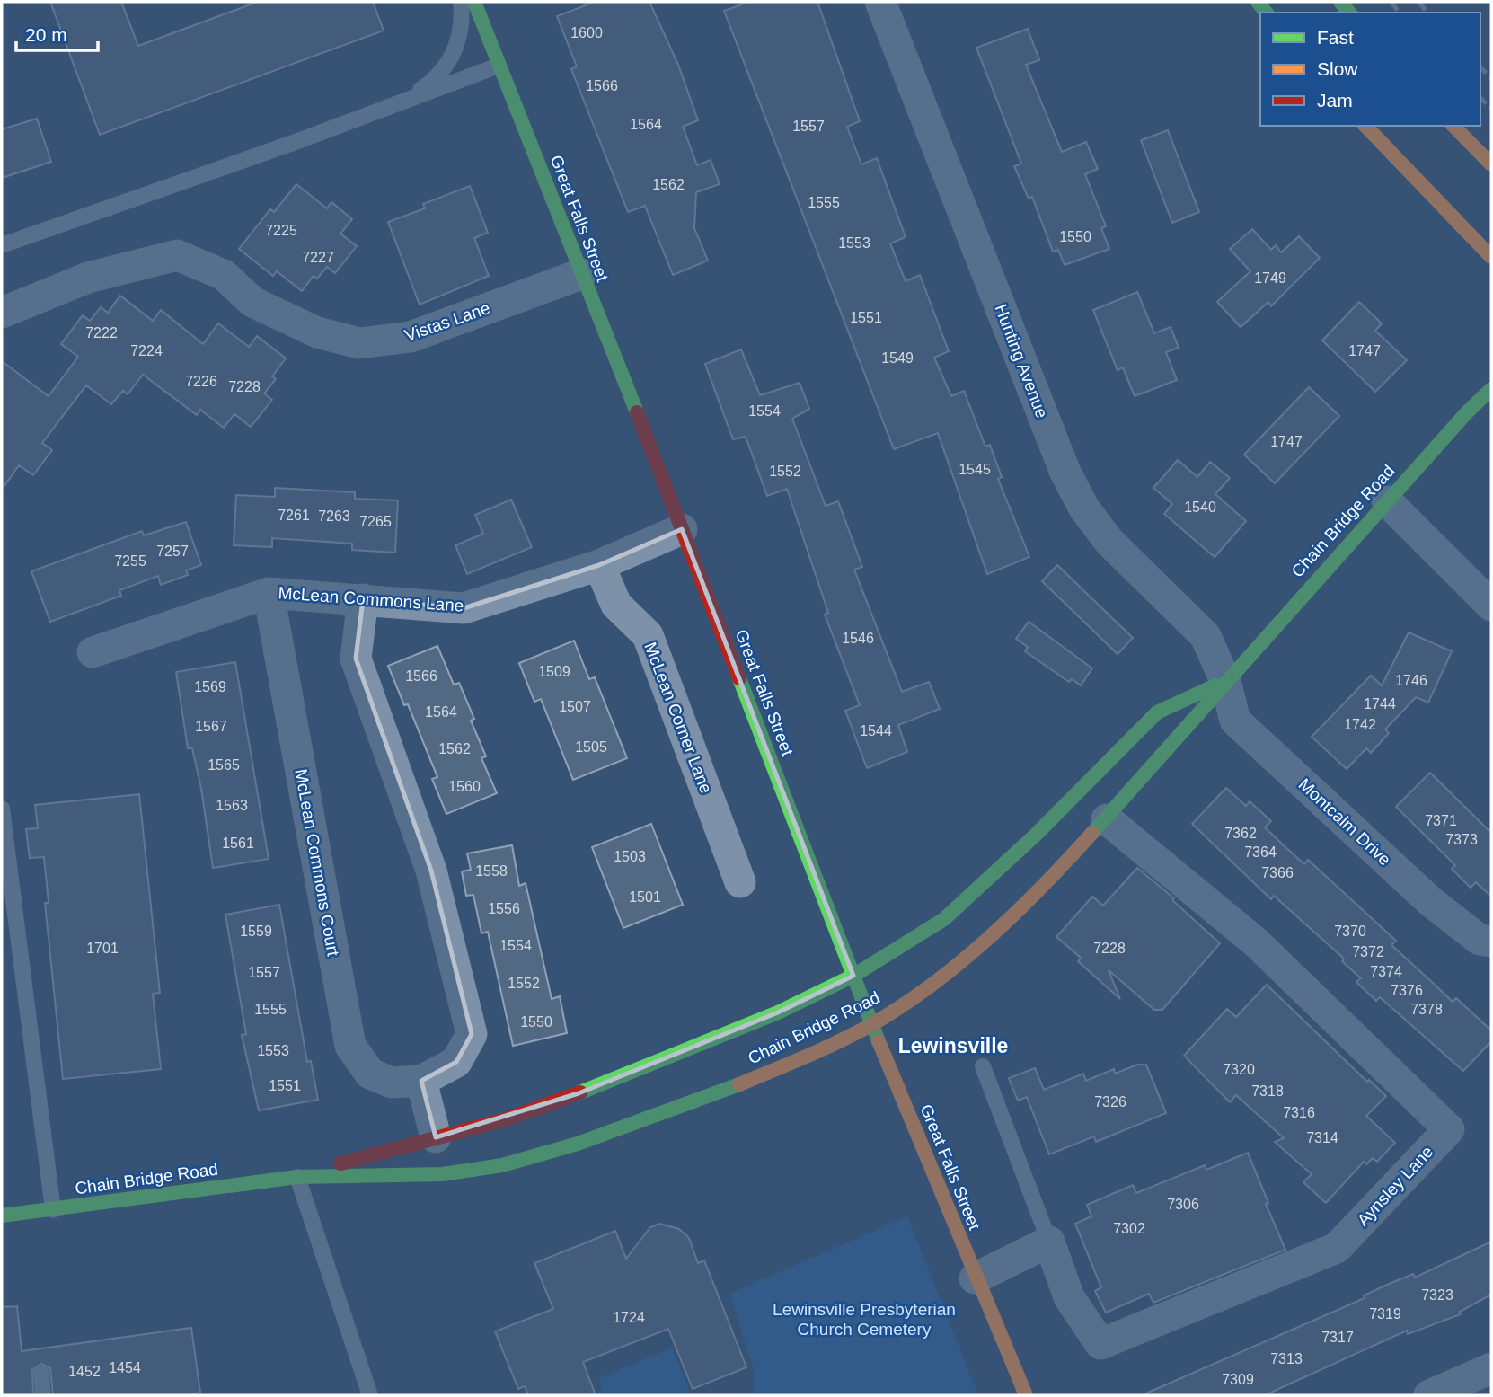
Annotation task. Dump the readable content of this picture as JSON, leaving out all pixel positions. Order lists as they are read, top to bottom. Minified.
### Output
{"streets":{"main road":["Great Falls Street","Chain Bridge Road"],"street":["Vistas Lane","Hunting Avenue","McLean Commons Lane","McLean Corner Lane","Montcalm Drive","McLean Commons Court","Aynsley Lane"]},"crossings":[["Great Falls Street","Vistas Lane"],["Great Falls Street","Chain Bridge Road"],["Great Falls Street","McLean Commons Lane"],["Hunting Avenue","Chain Bridge Road"],["Hunting Avenue","Montcalm Drive"],["Chain Bridge Road","Montcalm Drive"],["Chain Bridge Road","Aynsley Lane"],["McLean Commons Lane","McLean Corner Lane"],["McLean Commons Lane","McLean Commons Court"]],"districts":["Lewinsville"],"parks":["Lewinsville Presbyterian Church Cemetery"],"house_numbers":["1600","1566","1564","1557","1562","1555","7225","1550","1553","7227","1749","1551","7222","7224","1747","1549","7226","7228","1554","1747","1545","1552","1540","7261","7263","7265","7257","7255","1546","1509","1566","1746","1569","1744","1507","1564","1742","1567","1544","1505","1562","1565","1560","1563","7371","7362","7373","1561","7364","1503","1558","7366","1501","1556","1559","7370","1554","1701","7228","7372","7374","1557","1552","7376","1555","7378","1550","1553","7320","1551","7318","7326","7316","7314","7306","7302","7323","7319","1724","7317","7313","1454","1452","7309"],"legend":["Fast","Slow","Jam"],"scale_bar":"20 m"}
